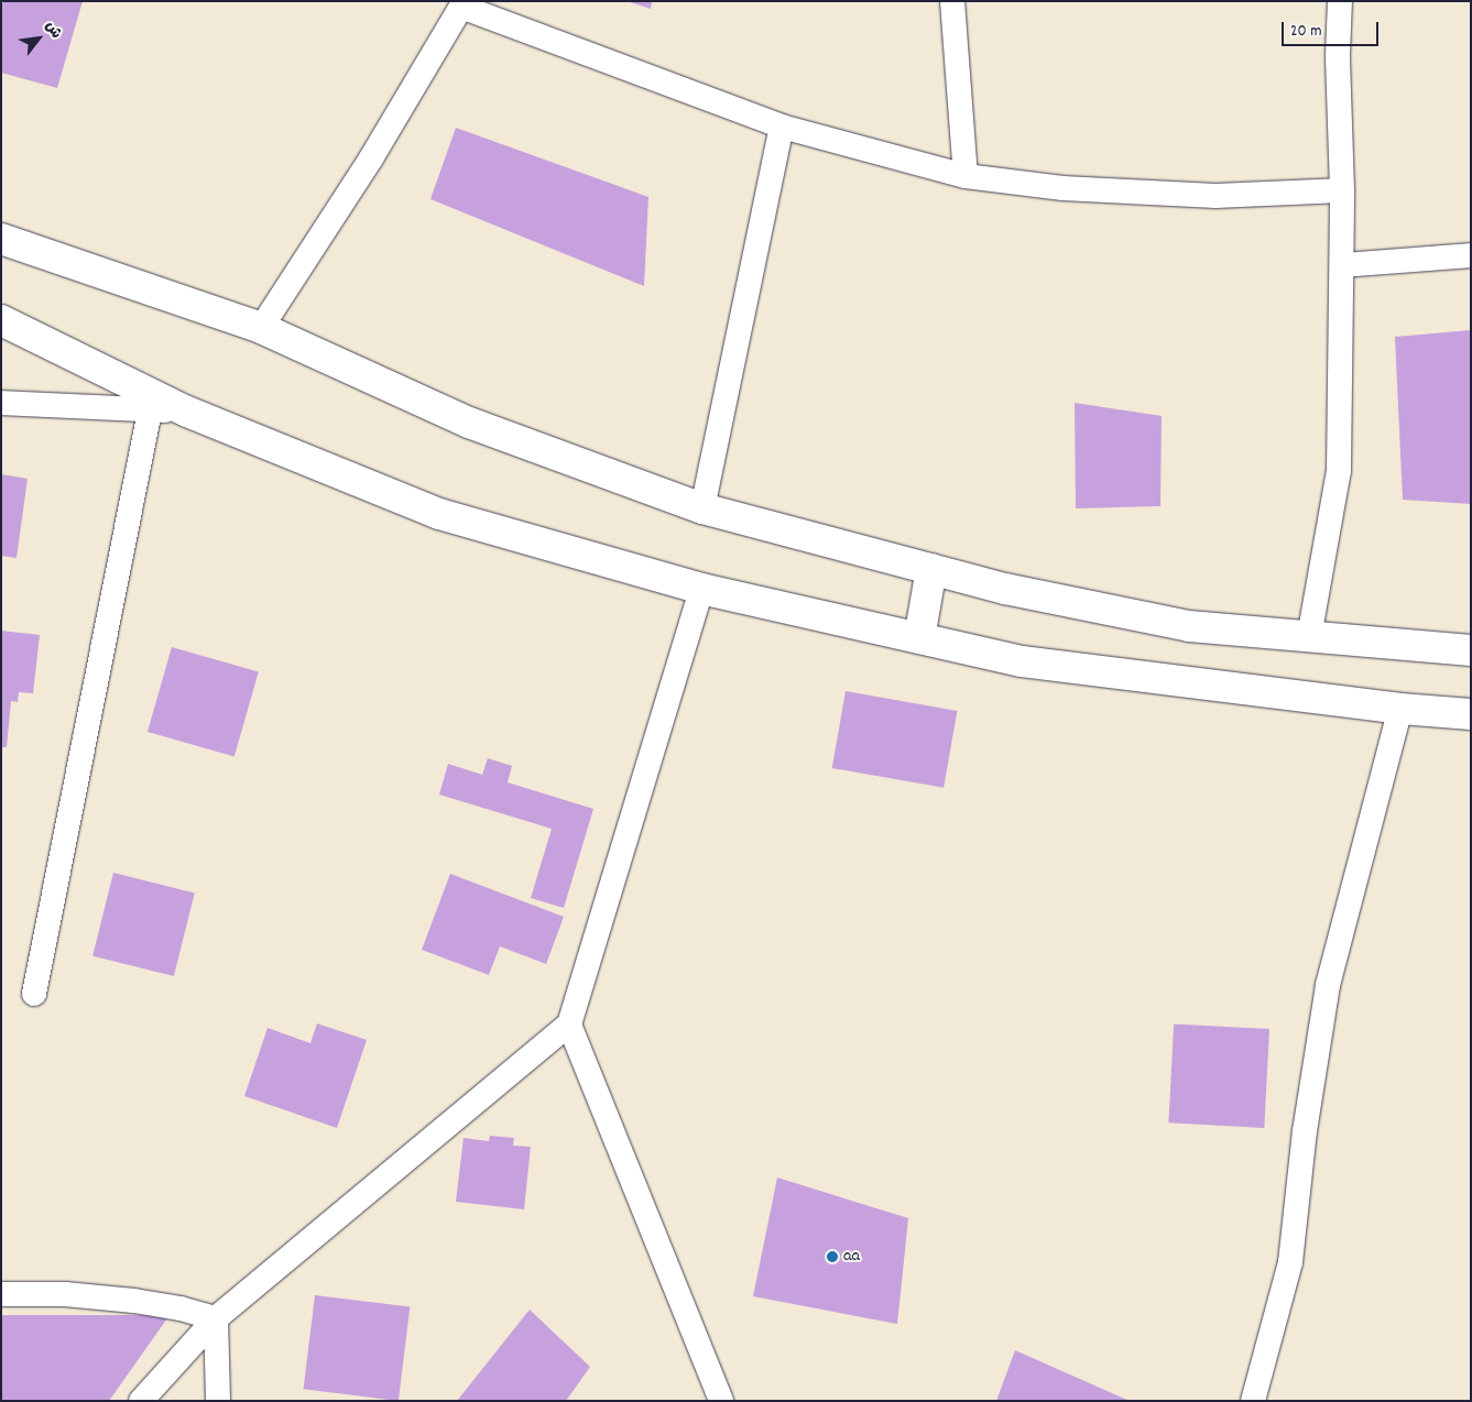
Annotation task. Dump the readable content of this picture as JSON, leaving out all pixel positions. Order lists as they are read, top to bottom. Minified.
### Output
{"places":["aa"],"scale_bar":"20 m","north":"top right"}
